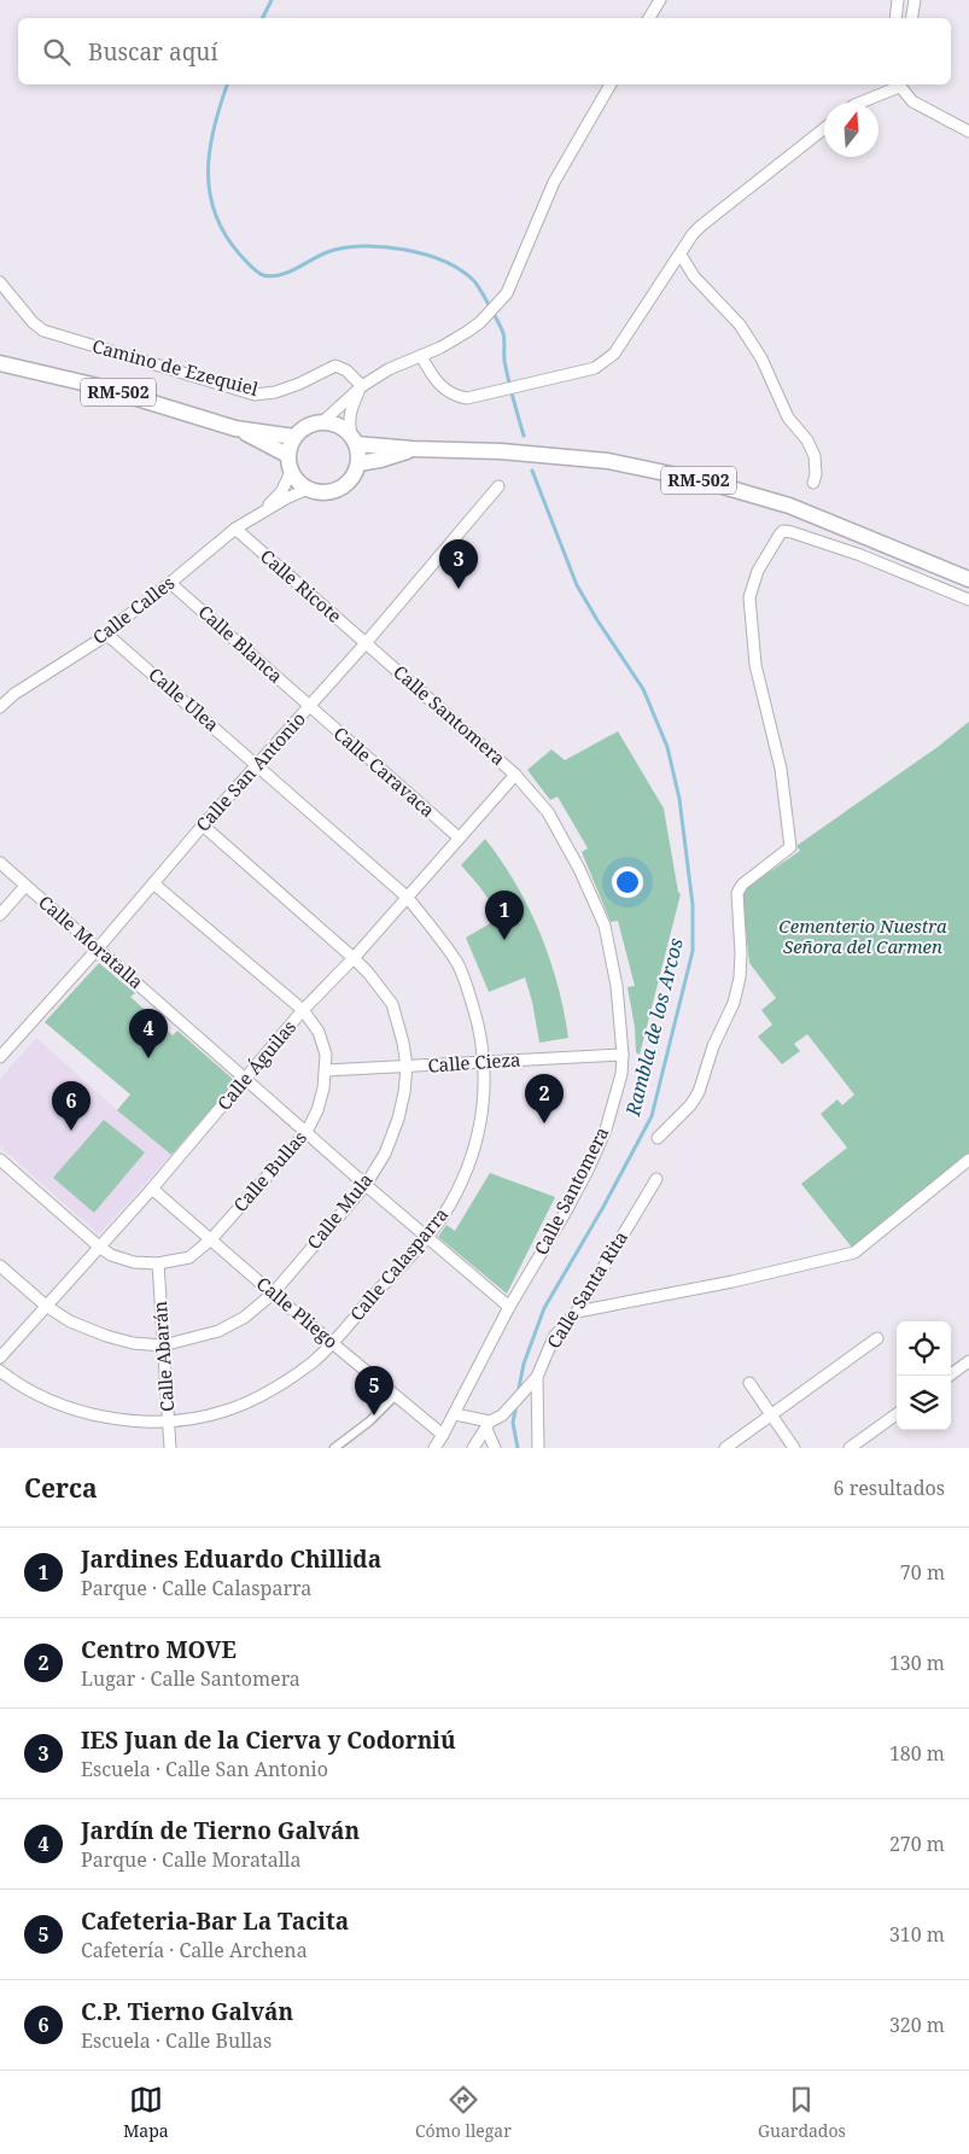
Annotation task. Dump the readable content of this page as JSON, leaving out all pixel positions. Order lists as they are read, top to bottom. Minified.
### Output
{"streets":{"main road":["RM-502"],"street":["Camino de Ezequiel","Calle Ricote","Calle Calles","Calle Blanca","Calle Ulea","Calle Santomera","Calle San Antonio","Calle Caravaca","Calle Moratalla","Calle Cieza","Calle Águilas","Calle Bullas","Calle Mula","Calle Calasparra","Calle Santa Rita","Calle Pliego","Calle Abarán"]},"crossings":[["RM-502","Calle Calles"],["Calle Ricote","Calle Calles"],["Calle Ricote","Calle Santomera"],["Calle Ricote","Calle San Antonio"],["Calle Calles","Calle Blanca"],["Calle Calles","Calle Ulea"],["Calle Blanca","Calle San Antonio"],["Calle Blanca","Calle Caravaca"],["Calle Ulea","Calle San Antonio"],["Calle Ulea","Calle Calasparra"],["Calle Santomera","Calle San Antonio"],["Calle Santomera","Calle Moratalla"],["Calle Santomera","Calle Cieza"],["Calle Santomera","Calle Águilas"],["Calle Santomera","Calle Pliego"],["Calle San Antonio","Calle Caravaca"],["Calle San Antonio","Calle Moratalla"],["Calle San Antonio","Calle Bullas"],["Calle San Antonio","Calle Mula"],["Calle San Antonio","Calle Calasparra"],["Calle Caravaca","Calle Águilas"],["Calle Moratalla","Calle Águilas"],["Calle Moratalla","Calle Bullas"],["Calle Moratalla","Calle Mula"],["Calle Moratalla","Calle Calasparra"],["Calle Cieza","Calle Bullas"],["Calle Cieza","Calle Mula"],["Calle Cieza","Calle Calasparra"],["Calle Águilas","Calle Bullas"],["Calle Águilas","Calle Mula"],["Calle Águilas","Calle Calasparra"],["Calle Águilas","Calle Pliego"],["Calle Bullas","Calle Pliego"],["Calle Bullas","Calle Abarán"],["Calle Mula","Calle Pliego"],["Calle Mula","Calle Abarán"],["Calle Calasparra","Calle Pliego"],["Calle Calasparra","Calle Abarán"]],"water":["Rambla de los Arcos"],"parks":["Cementerio Nuestra Señora del Carmen"],"north":"top","page":{"search":"Buscar aquí","pins":["3","1","4","2","6","5"],"heading":["Cerca","6 resultados"],"list":[{"mark":"1","name":"Jardines Eduardo Chillida","note":"Parque · Calle Calasparra","value":"70 m"},{"mark":"2","name":"Centro MOVE","note":"Lugar · Calle Santomera","value":"130 m"},{"mark":"3","name":"IES Juan de la Cierva y Codorniú","note":"Escuela · Calle San Antonio","value":"180 m"},{"mark":"4","name":"Jardín de Tierno Galván","note":"Parque · Calle Moratalla","value":"270 m"},{"mark":"5","name":"Cafeteria-Bar La Tacita","note":"Cafetería · Calle Archena","value":"310 m"},{"mark":"6","name":"C.P. Tierno Galván","note":"Escuela · Calle Bullas","value":"320 m"}],"nav":["Mapa","Cómo llegar","Guardados"]}}
